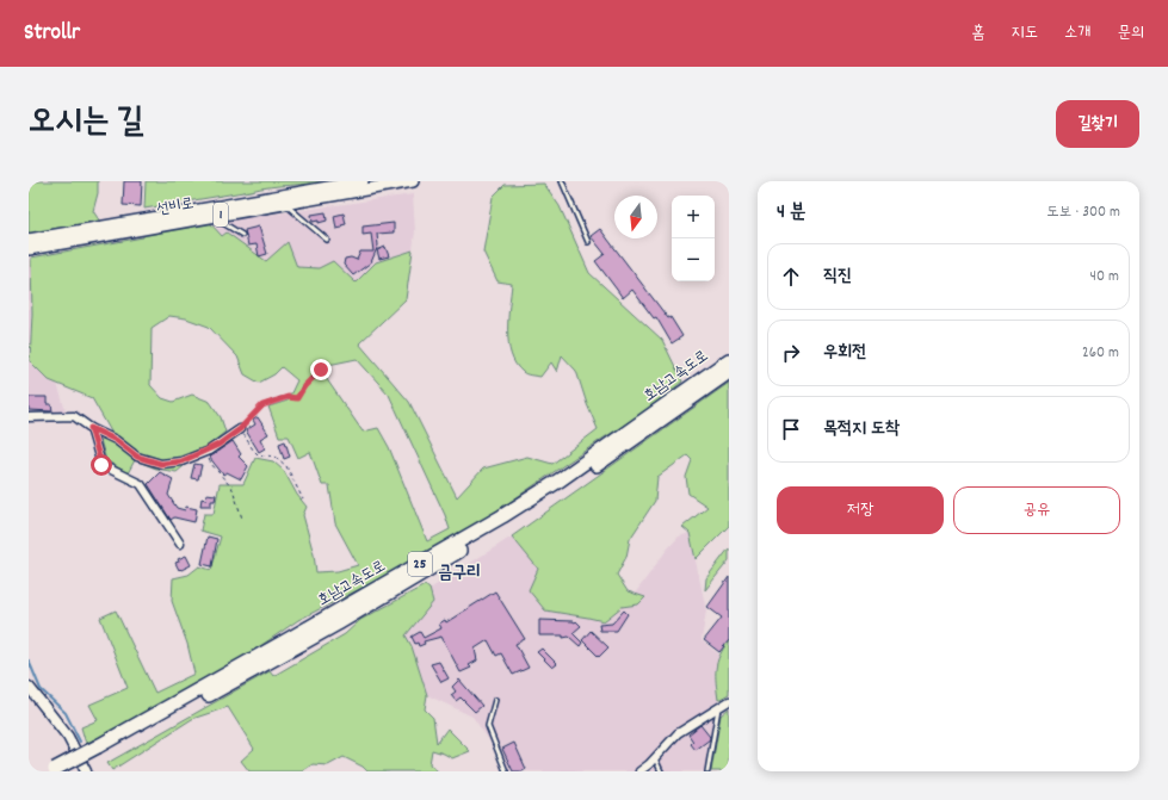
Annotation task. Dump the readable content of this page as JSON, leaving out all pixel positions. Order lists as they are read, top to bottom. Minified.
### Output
{"streets":{"highway":["호남고속도로","25"],"main road":["선비로","1"]},"districts":["금구리"],"north":"bottom","page":{"header":"Strollr","nav":["홈","지도","소개","문의"],"title":"오시는 길","buttons":["길찾기",["저장","공유"]],"heading":["4 분","도보 · 300 m"],"map_buttons":["+","−"],"list":[["직진","40 m"],["우회전","260 m"],"목적지 도착"]}}
